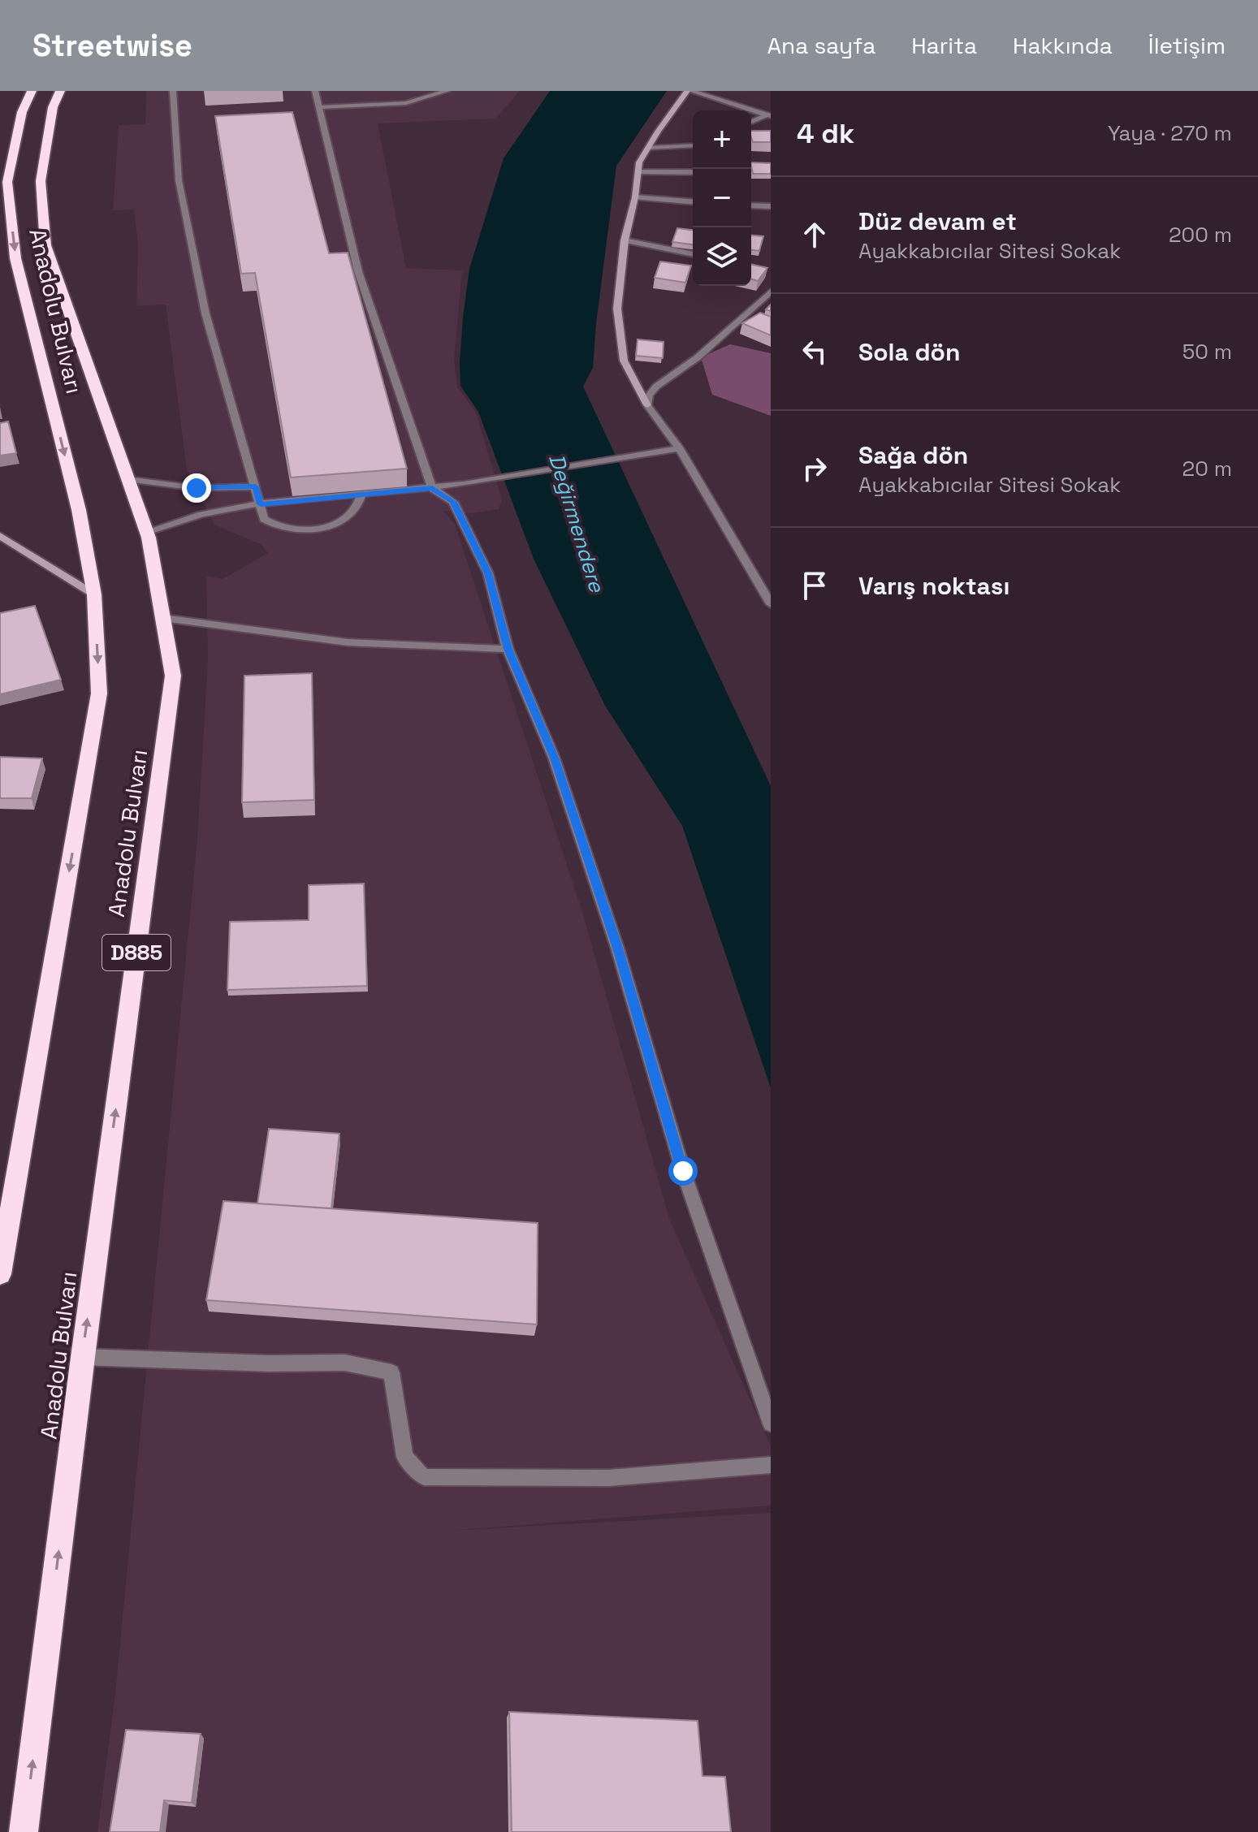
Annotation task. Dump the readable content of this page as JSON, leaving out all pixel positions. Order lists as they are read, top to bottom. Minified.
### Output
{"streets":{"highway":["Anadolu Bulvarı","D885"]},"water":["Değirmendere"],"page":{"header":"Streetwise","nav":["Ana sayfa","Harita","Hakkında","İletişim"],"heading":["4 dk","Yaya · 270 m"],"map_buttons":["+","−"],"list":[["Düz devam et","Ayakkabıcılar Sitesi Sokak","200 m"],["Sola dön","50 m"],["Sağa dön","Ayakkabıcılar Sitesi Sokak","20 m"],"Varış noktası"]}}
